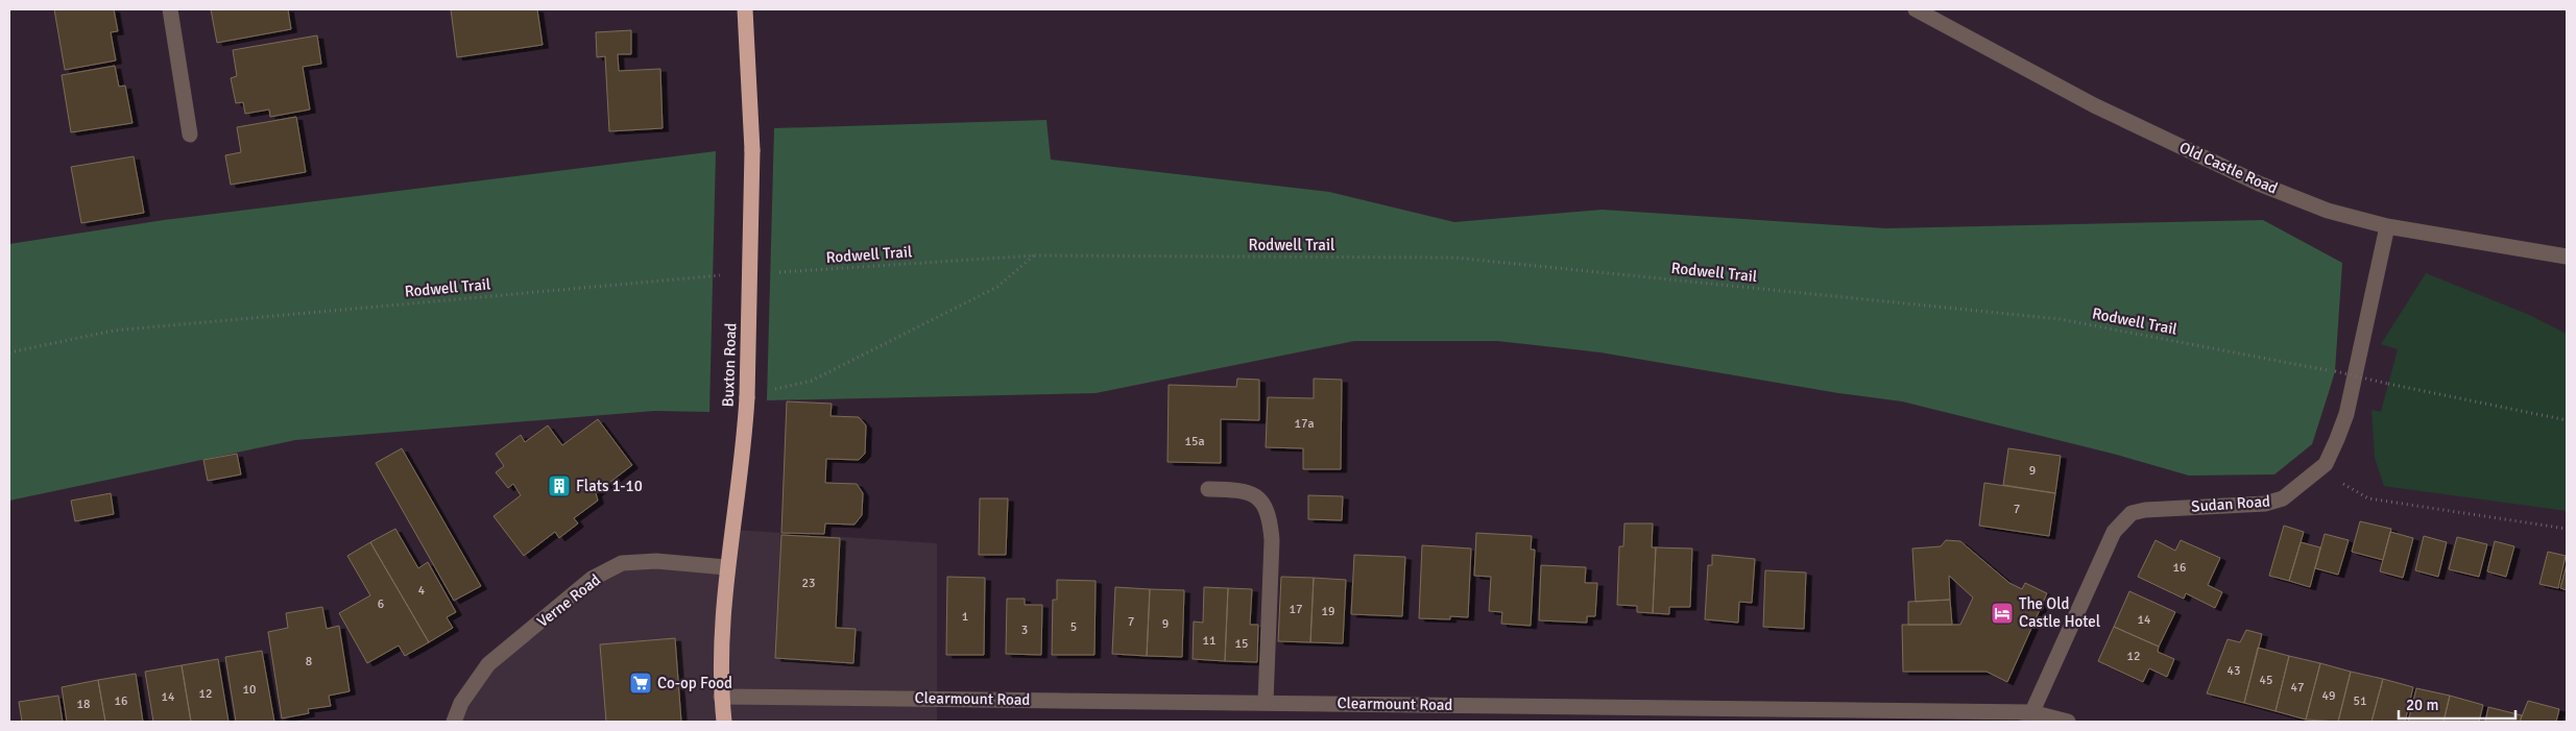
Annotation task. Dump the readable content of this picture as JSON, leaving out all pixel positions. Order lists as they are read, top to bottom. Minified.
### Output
{"streets":{"highway":["Buxton Road"],"street":["Old Castle Road","Sudan Road","Verne Road","Clearmount Road"],"path":["Rodwell Trail"]},"crossings":[["Old Castle Road","Sudan Road"],["Buxton Road","Verne Road"],["Buxton Road","Clearmount Road"],["Sudan Road","Clearmount Road"]],"places":{"building":["Flats 1-10"],"hotel":["The Old Castle Hotel"],"supermarket":["Co-op Food"]},"house_numbers":["17a","15a","9","7","16","23","4","6","17","19","1","14","7","9","5","3","11","15","12","8","43","45","47","10","12","49","14","16","51","18"],"scale_bar":"20 m"}
